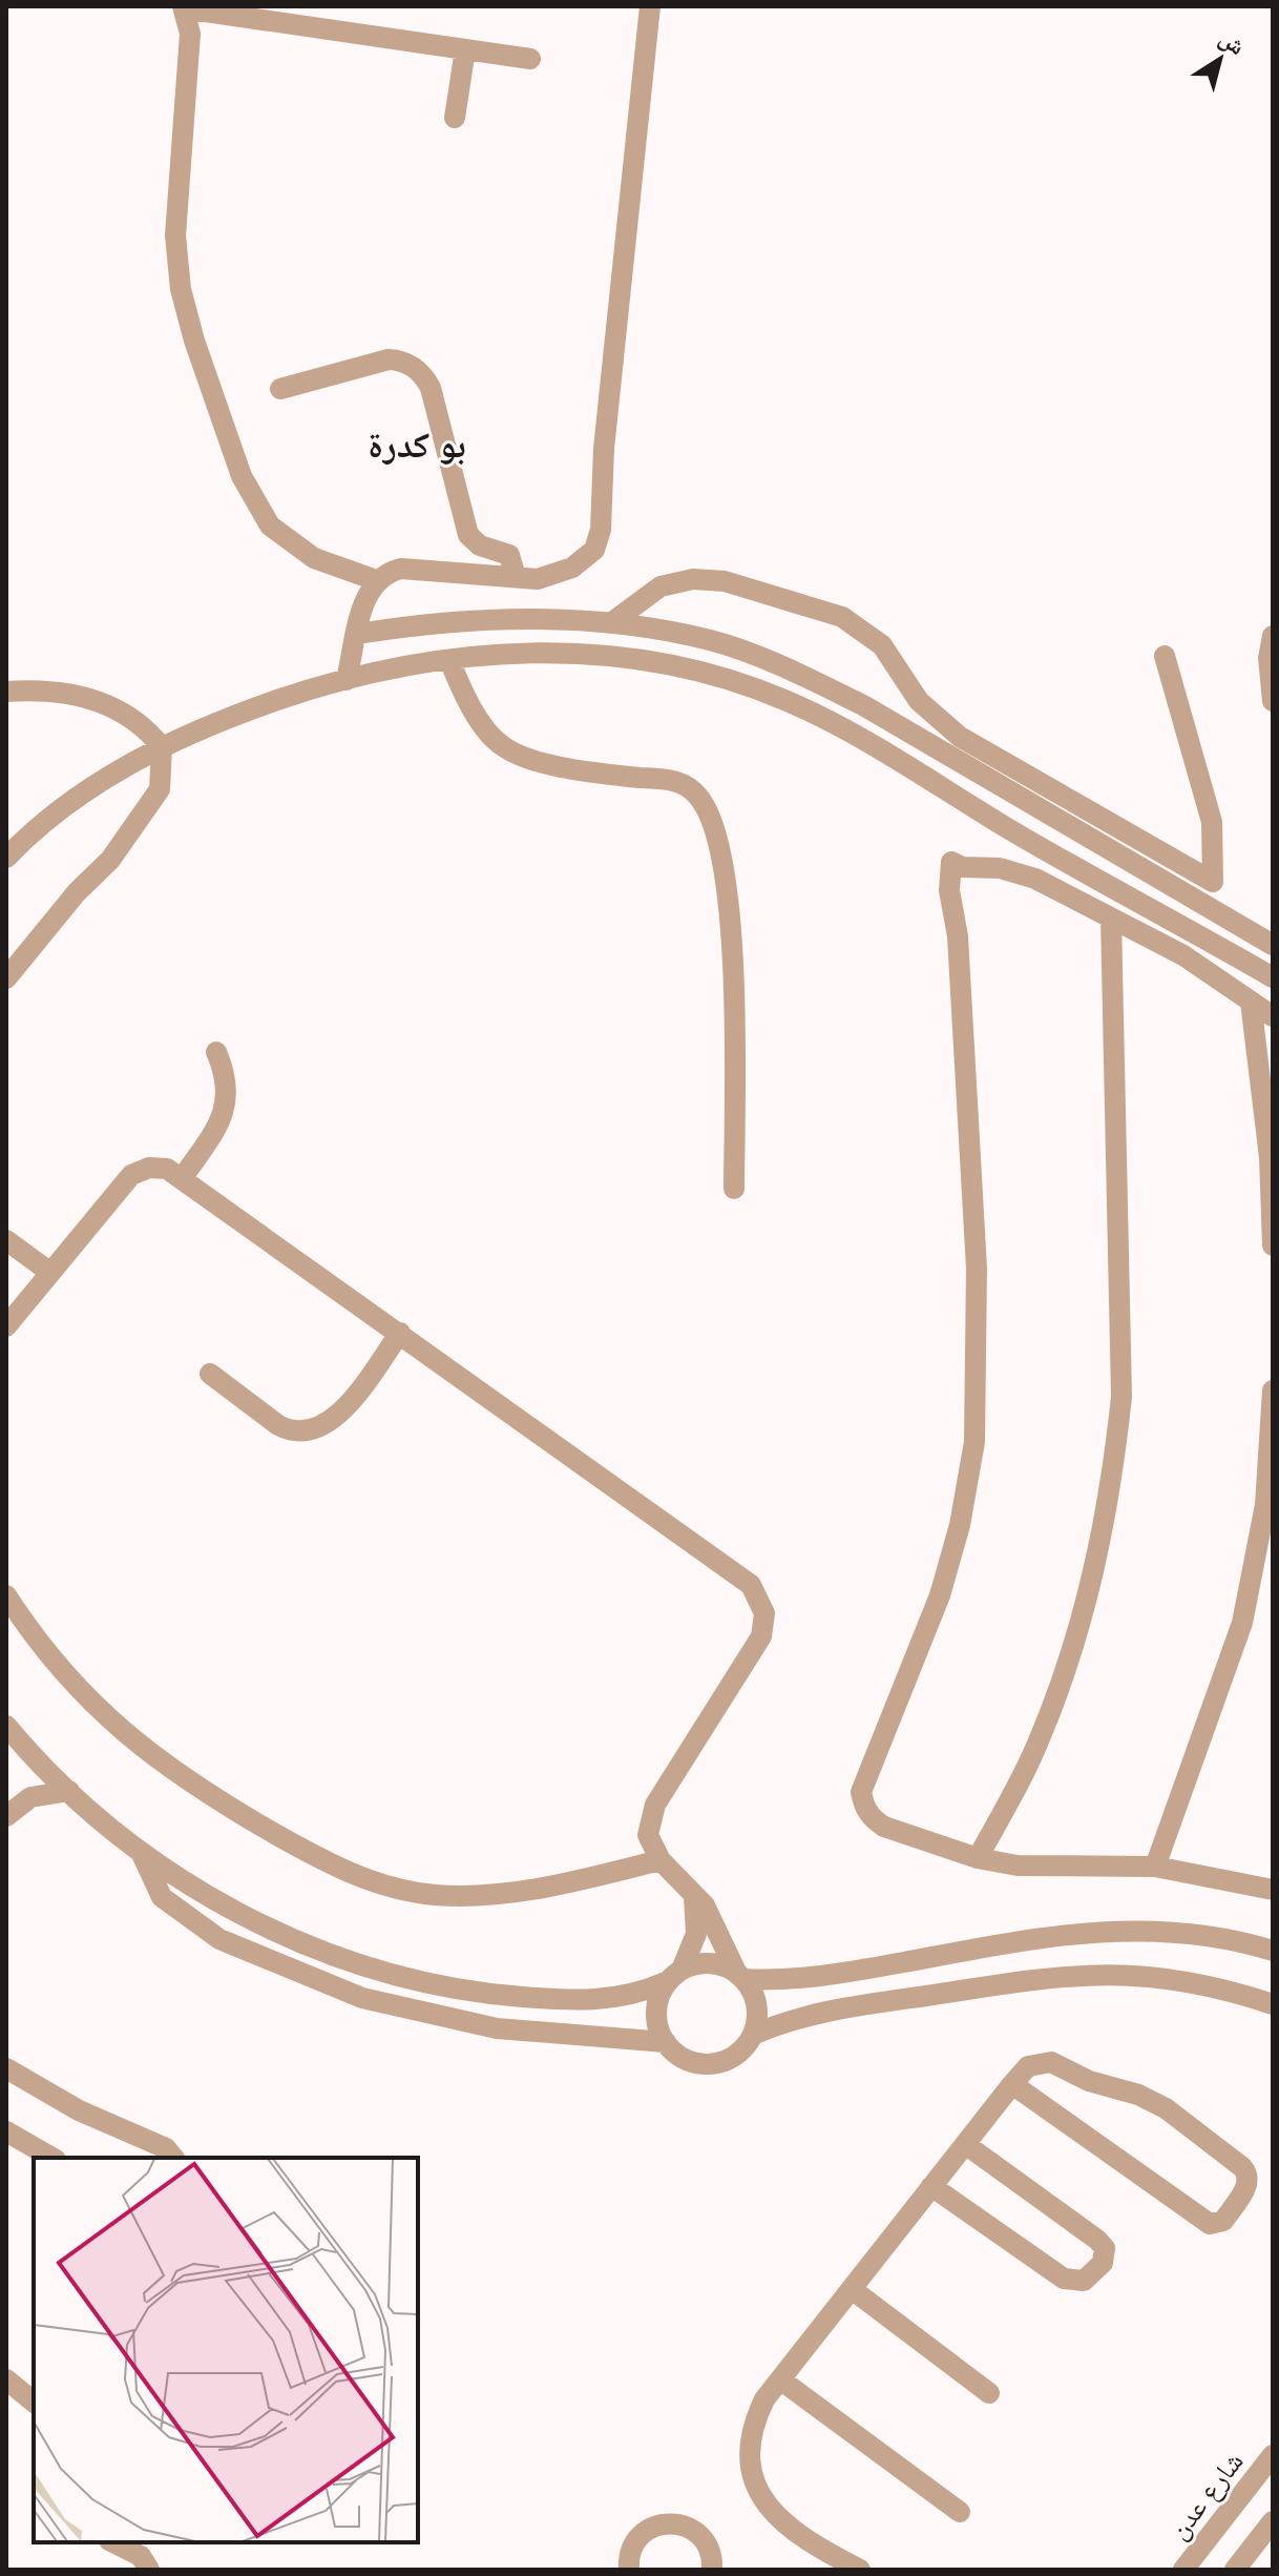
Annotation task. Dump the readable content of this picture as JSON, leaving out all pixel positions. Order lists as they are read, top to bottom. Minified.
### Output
{"streets":{"street":["شارع عدن"]},"districts":["بو كدرة"],"north":"top right"}
